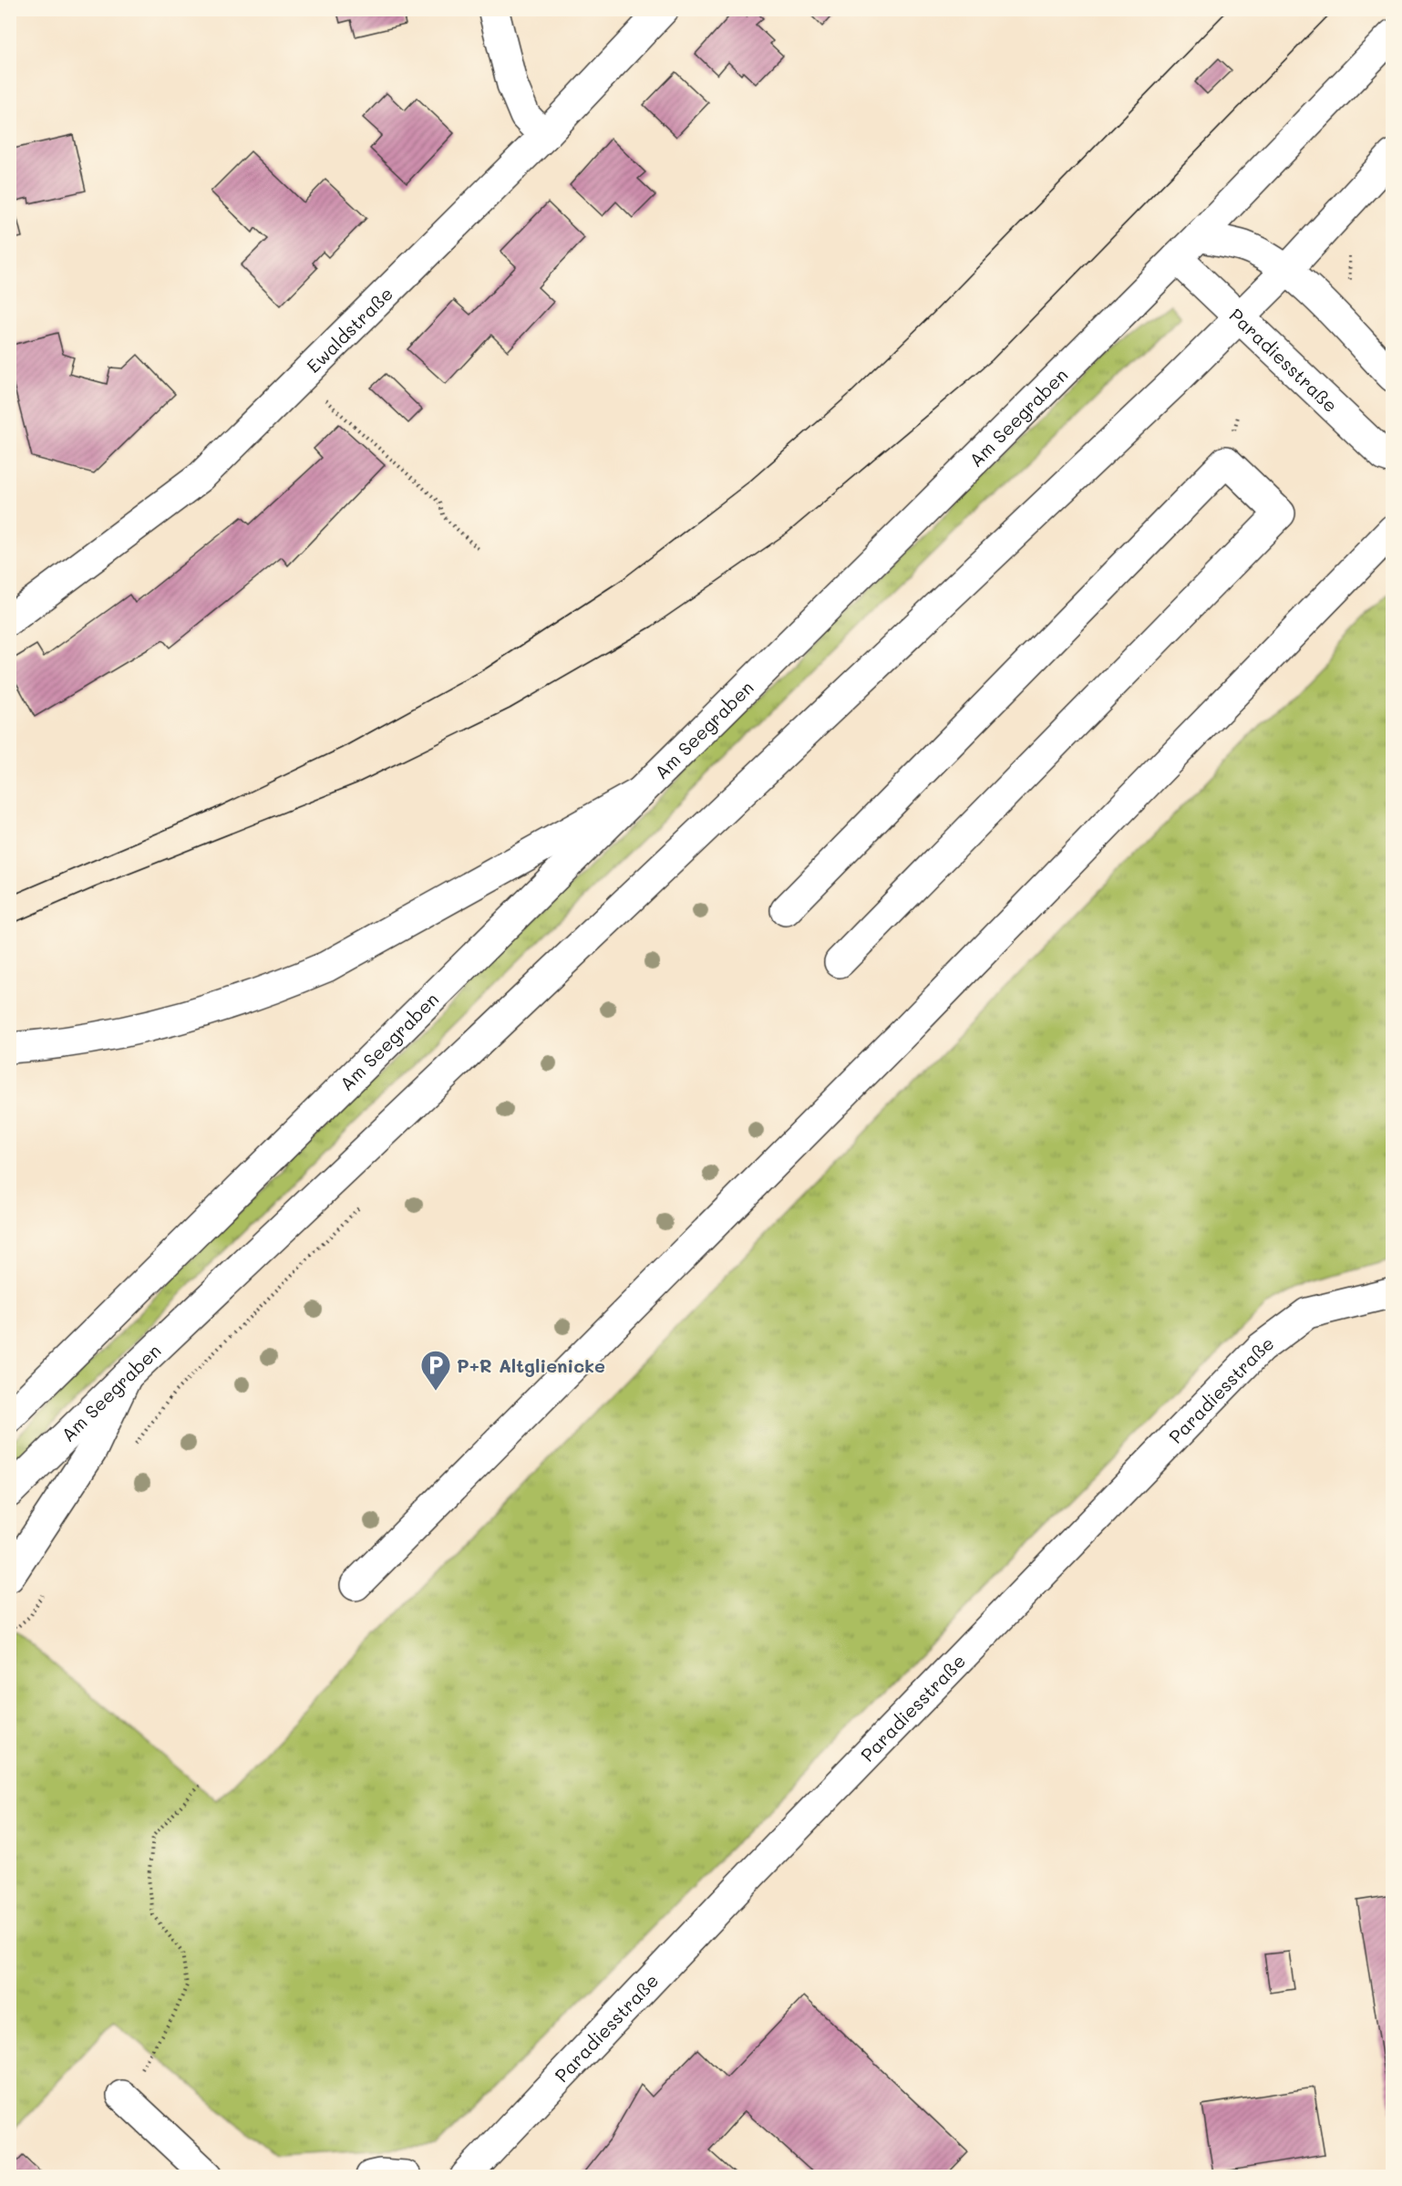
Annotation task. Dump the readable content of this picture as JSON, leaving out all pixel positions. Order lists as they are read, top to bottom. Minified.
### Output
{"streets":{"main road":["Ewaldstraße","Paradiesstraße","Am Seegraben"]},"crossings":[["Paradiesstraße","Am Seegraben"]],"places":{"parking":["P+R Altglienicke"]}}
